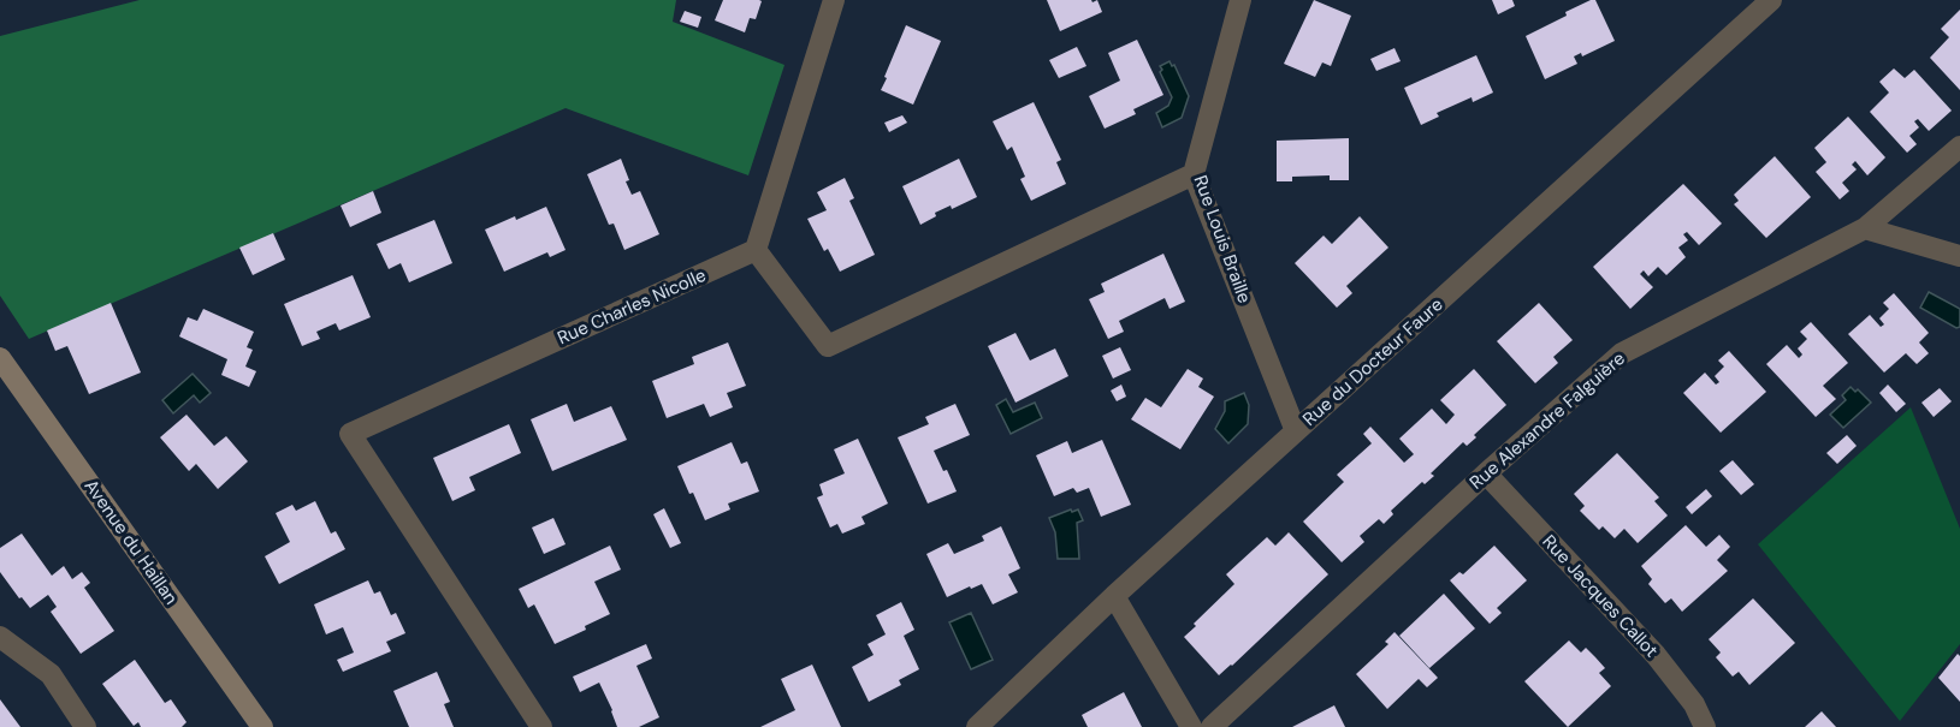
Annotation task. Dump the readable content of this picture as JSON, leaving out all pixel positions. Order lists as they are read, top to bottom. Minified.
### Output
{"streets":{"street":["Rue Louis Braille","Rue Charles Nicolle","Rue du Docteur Faure","Rue Alexandre Falguière","Avenue du Haillan","Rue Jacques Callot"]},"crossings":[["Rue Louis Braille","Rue du Docteur Faure"],["Rue Alexandre Falguière","Rue Jacques Callot"]]}
